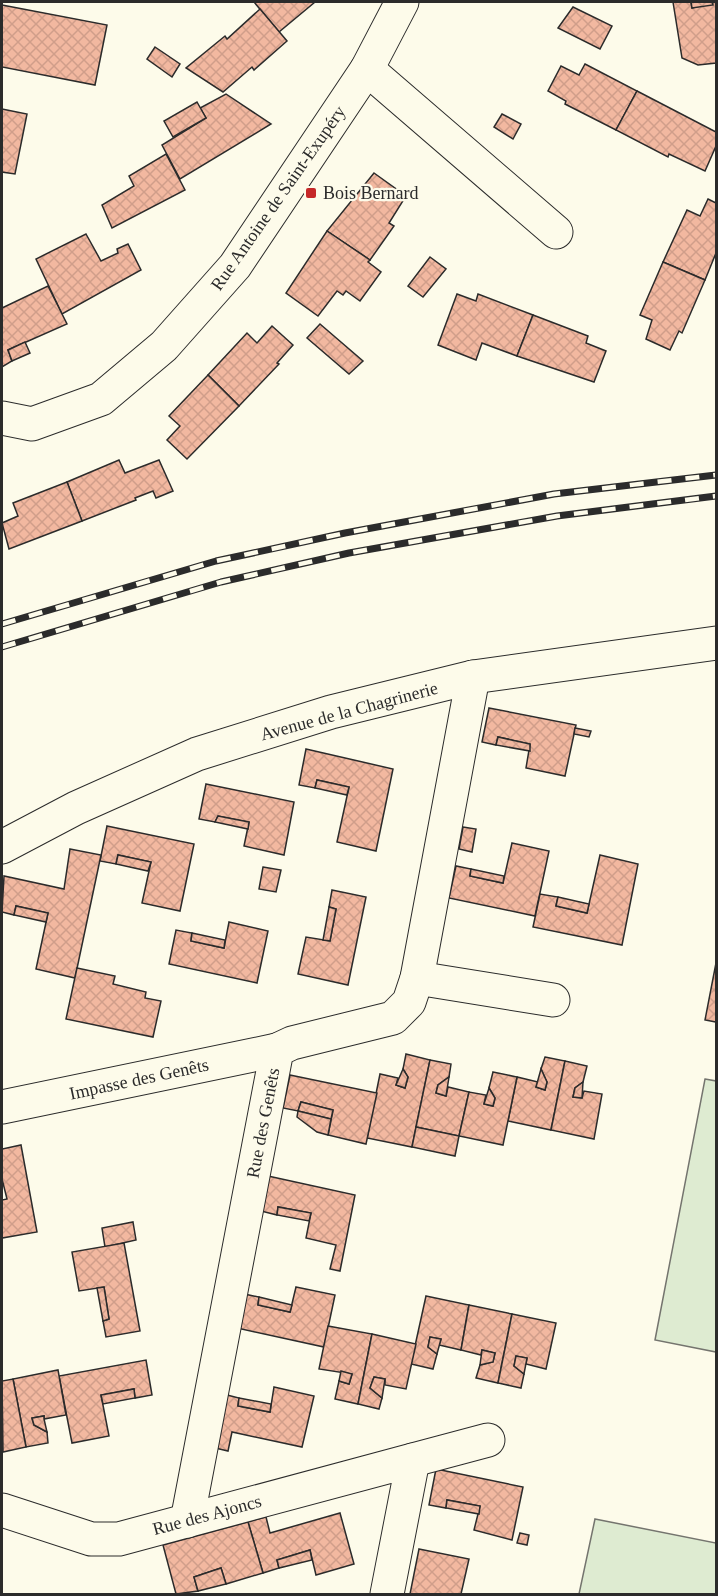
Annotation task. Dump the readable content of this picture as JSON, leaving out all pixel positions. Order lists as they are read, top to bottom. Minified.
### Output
{"streets":{"street":["Rue Antoine de Saint-Exupéry","Avenue de la Chagrinerie","Impasse des Genêts","Rue des Genêts","Rue des Ajoncs"]},"crossings":[["Avenue de la Chagrinerie","Rue des Genêts"],["Impasse des Genêts","Rue des Genêts"],["Rue des Genêts","Rue des Ajoncs"]],"places":{"transit":["Bois Bernard"]}}
